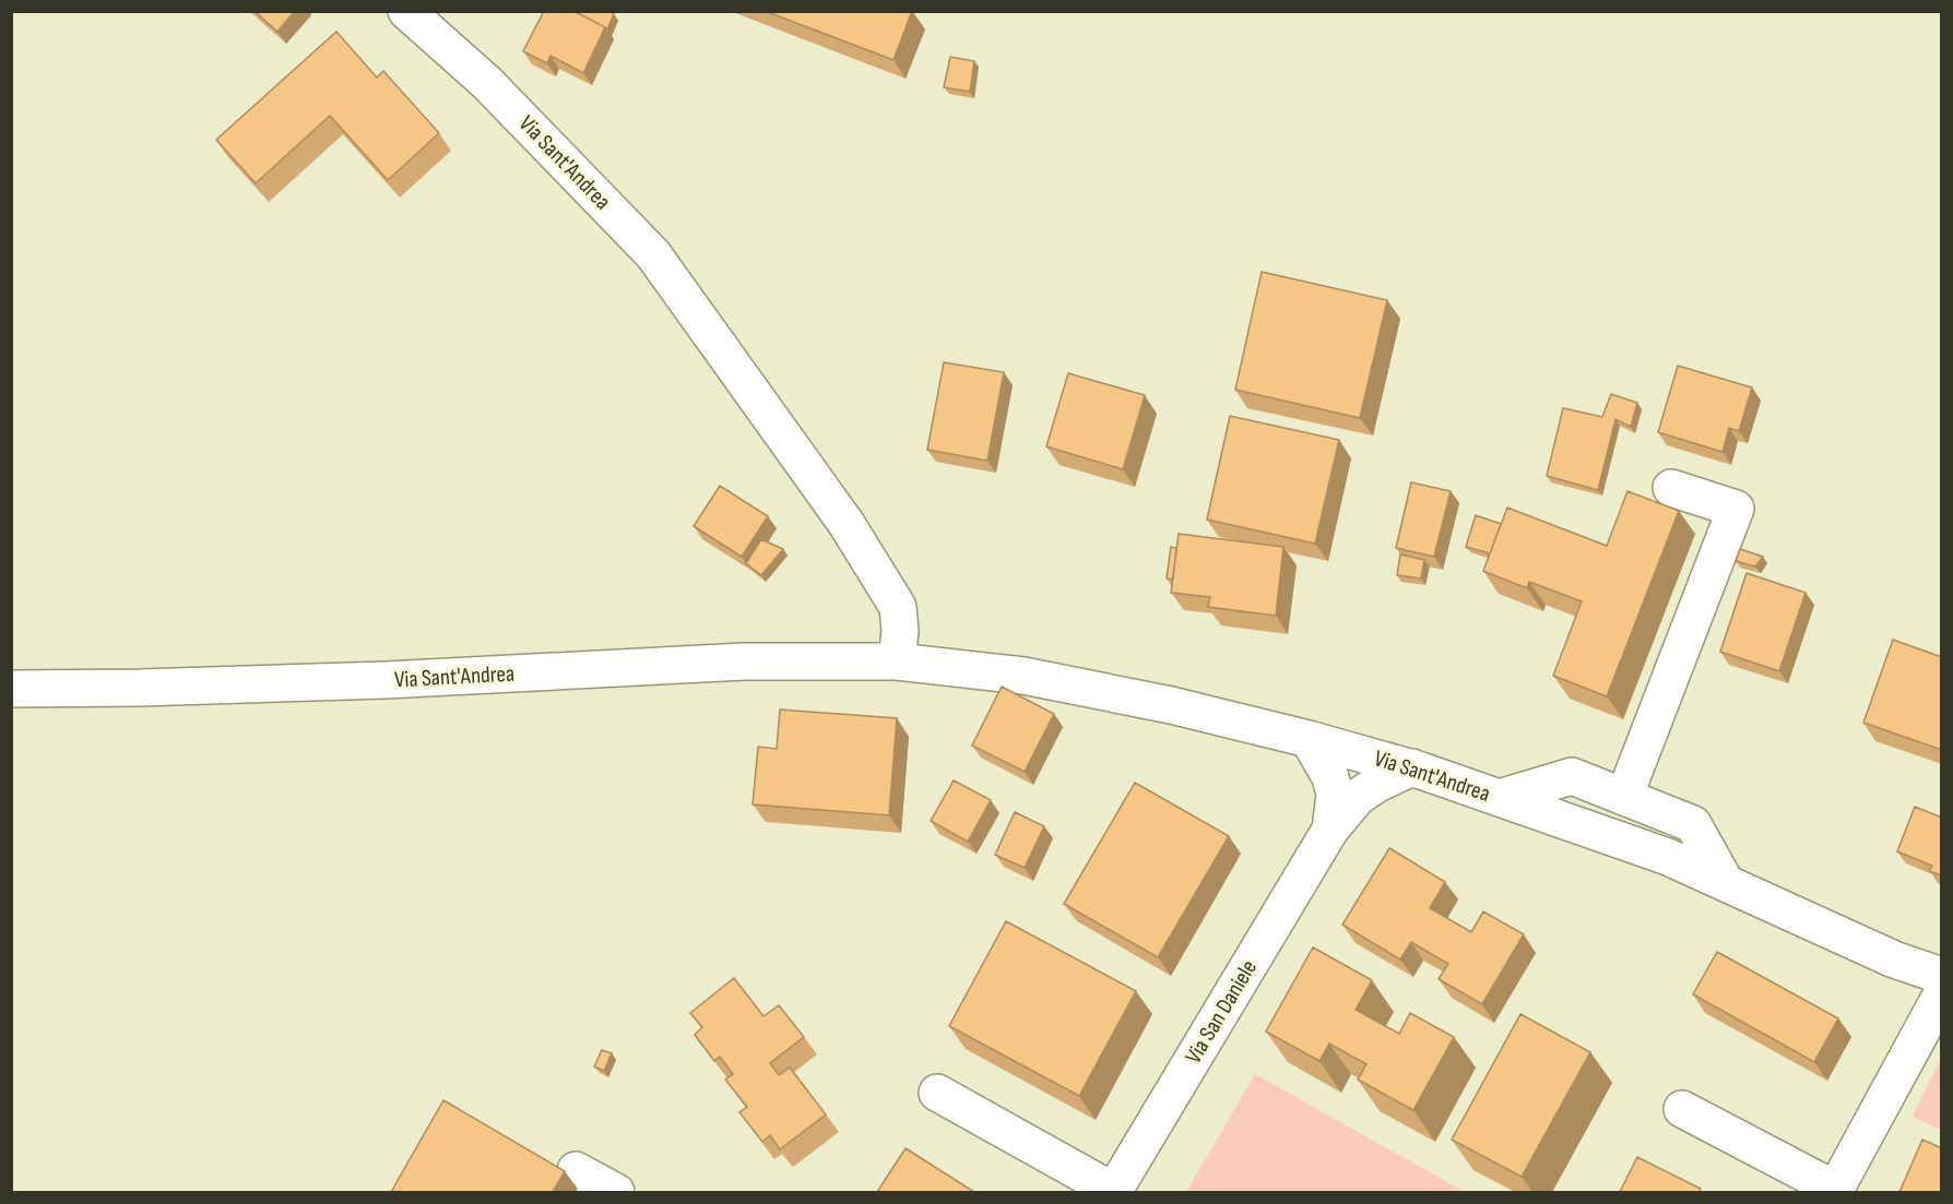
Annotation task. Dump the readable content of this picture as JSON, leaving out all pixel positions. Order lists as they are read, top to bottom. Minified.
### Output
{"streets":{"street":["Via Sant'Andrea","Via San Daniele"]},"crossings":[["Via Sant'Andrea","Via San Daniele"]]}
